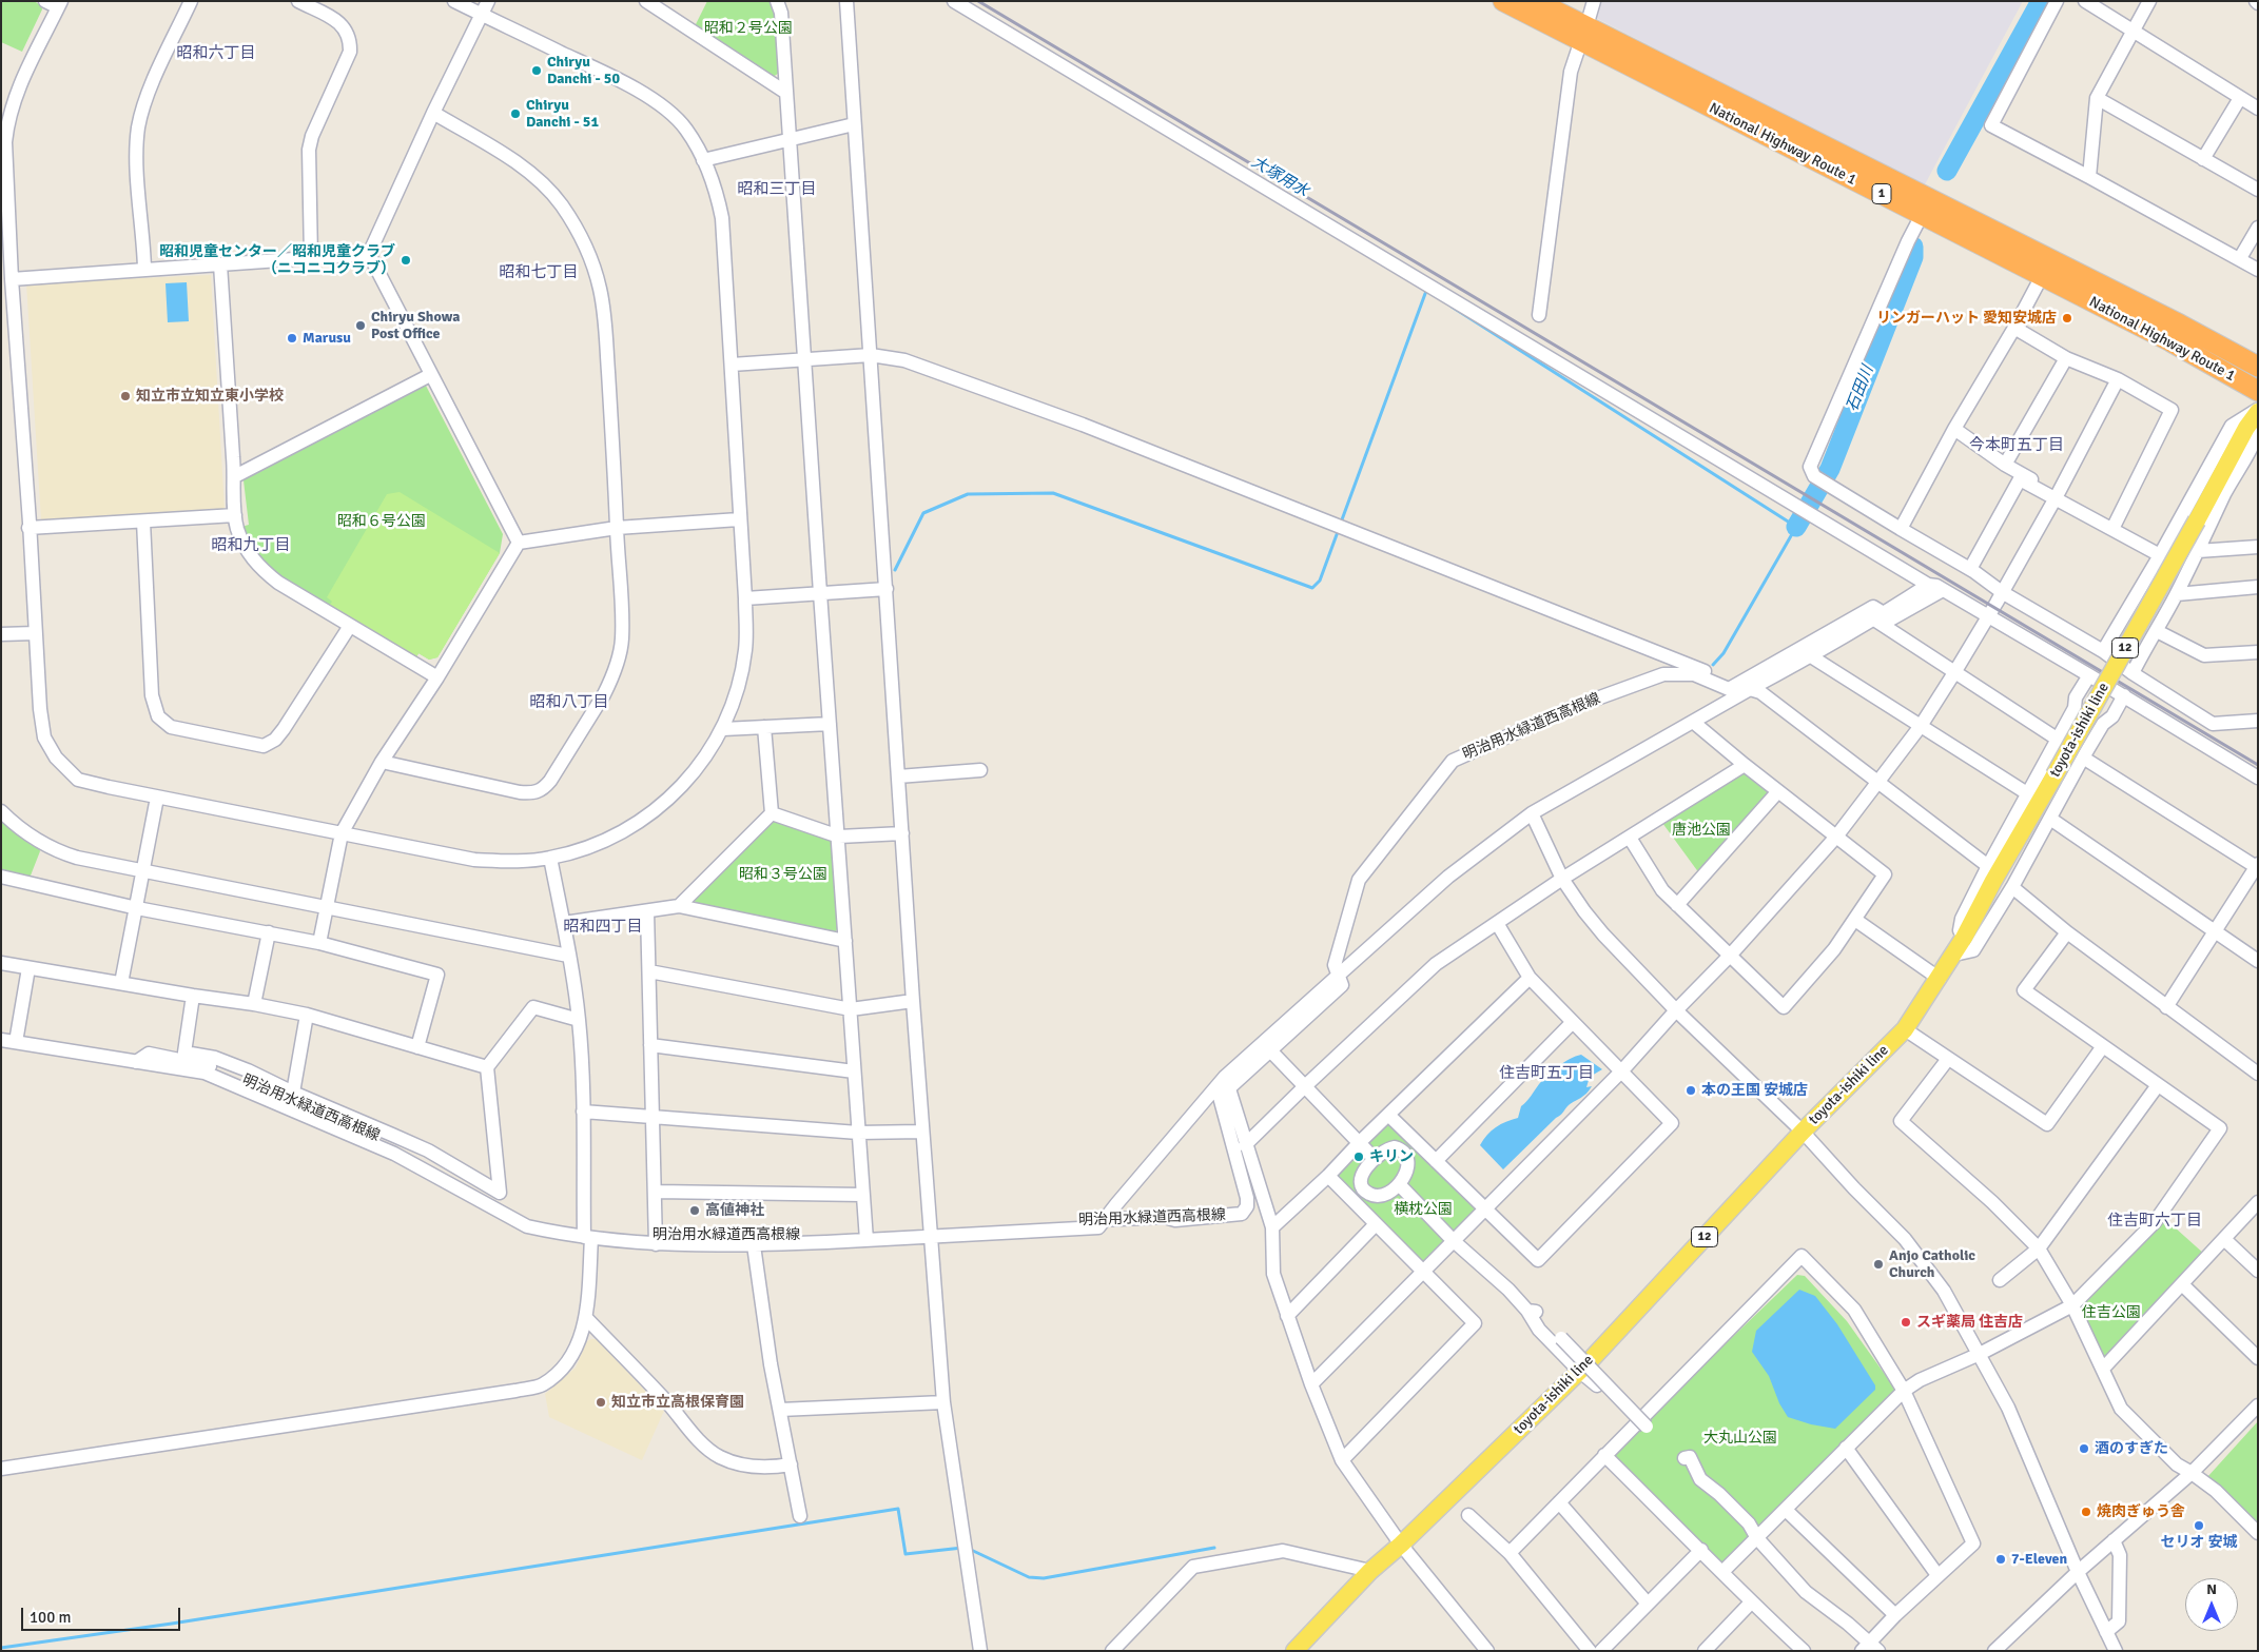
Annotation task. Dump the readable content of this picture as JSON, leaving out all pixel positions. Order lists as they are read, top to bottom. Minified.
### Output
{"streets":{"highway":["National Highway Route 1","1"],"main road":["12","toyota-ishiki line"],"street":["明治用水緑道西高根線"]},"districts":["昭和六丁目","昭和三丁目","昭和七丁目","今本町五丁目","昭和九丁目","昭和八丁目","昭和四丁目","住吉町五丁目","住吉町六丁目"],"water":["大塚用水","石田川"],"parks":["昭和２号公園","昭和６号公園","唐池公園","昭和３号公園","横枕公園","住吉公園","大丸山公園"],"places":["Chiryu Danchi - 50","Chiryu Danchi - 51","昭和児童センター／昭和児童クラブ （ニコニコクラブ）","リンガーハット 愛知安城店","Chiryu Showa Post Office","Marusu","知立市立知立東小学校","本の王国 安城店","キリン","高値神社","Anjo Catholic Church","スギ薬局 住吉店","知立市立高根保育園","酒のすぎた","焼肉ぎゅう舎","セリオ 安城","7-Eleven"],"scale_bar":"100 m","north":"top"}
